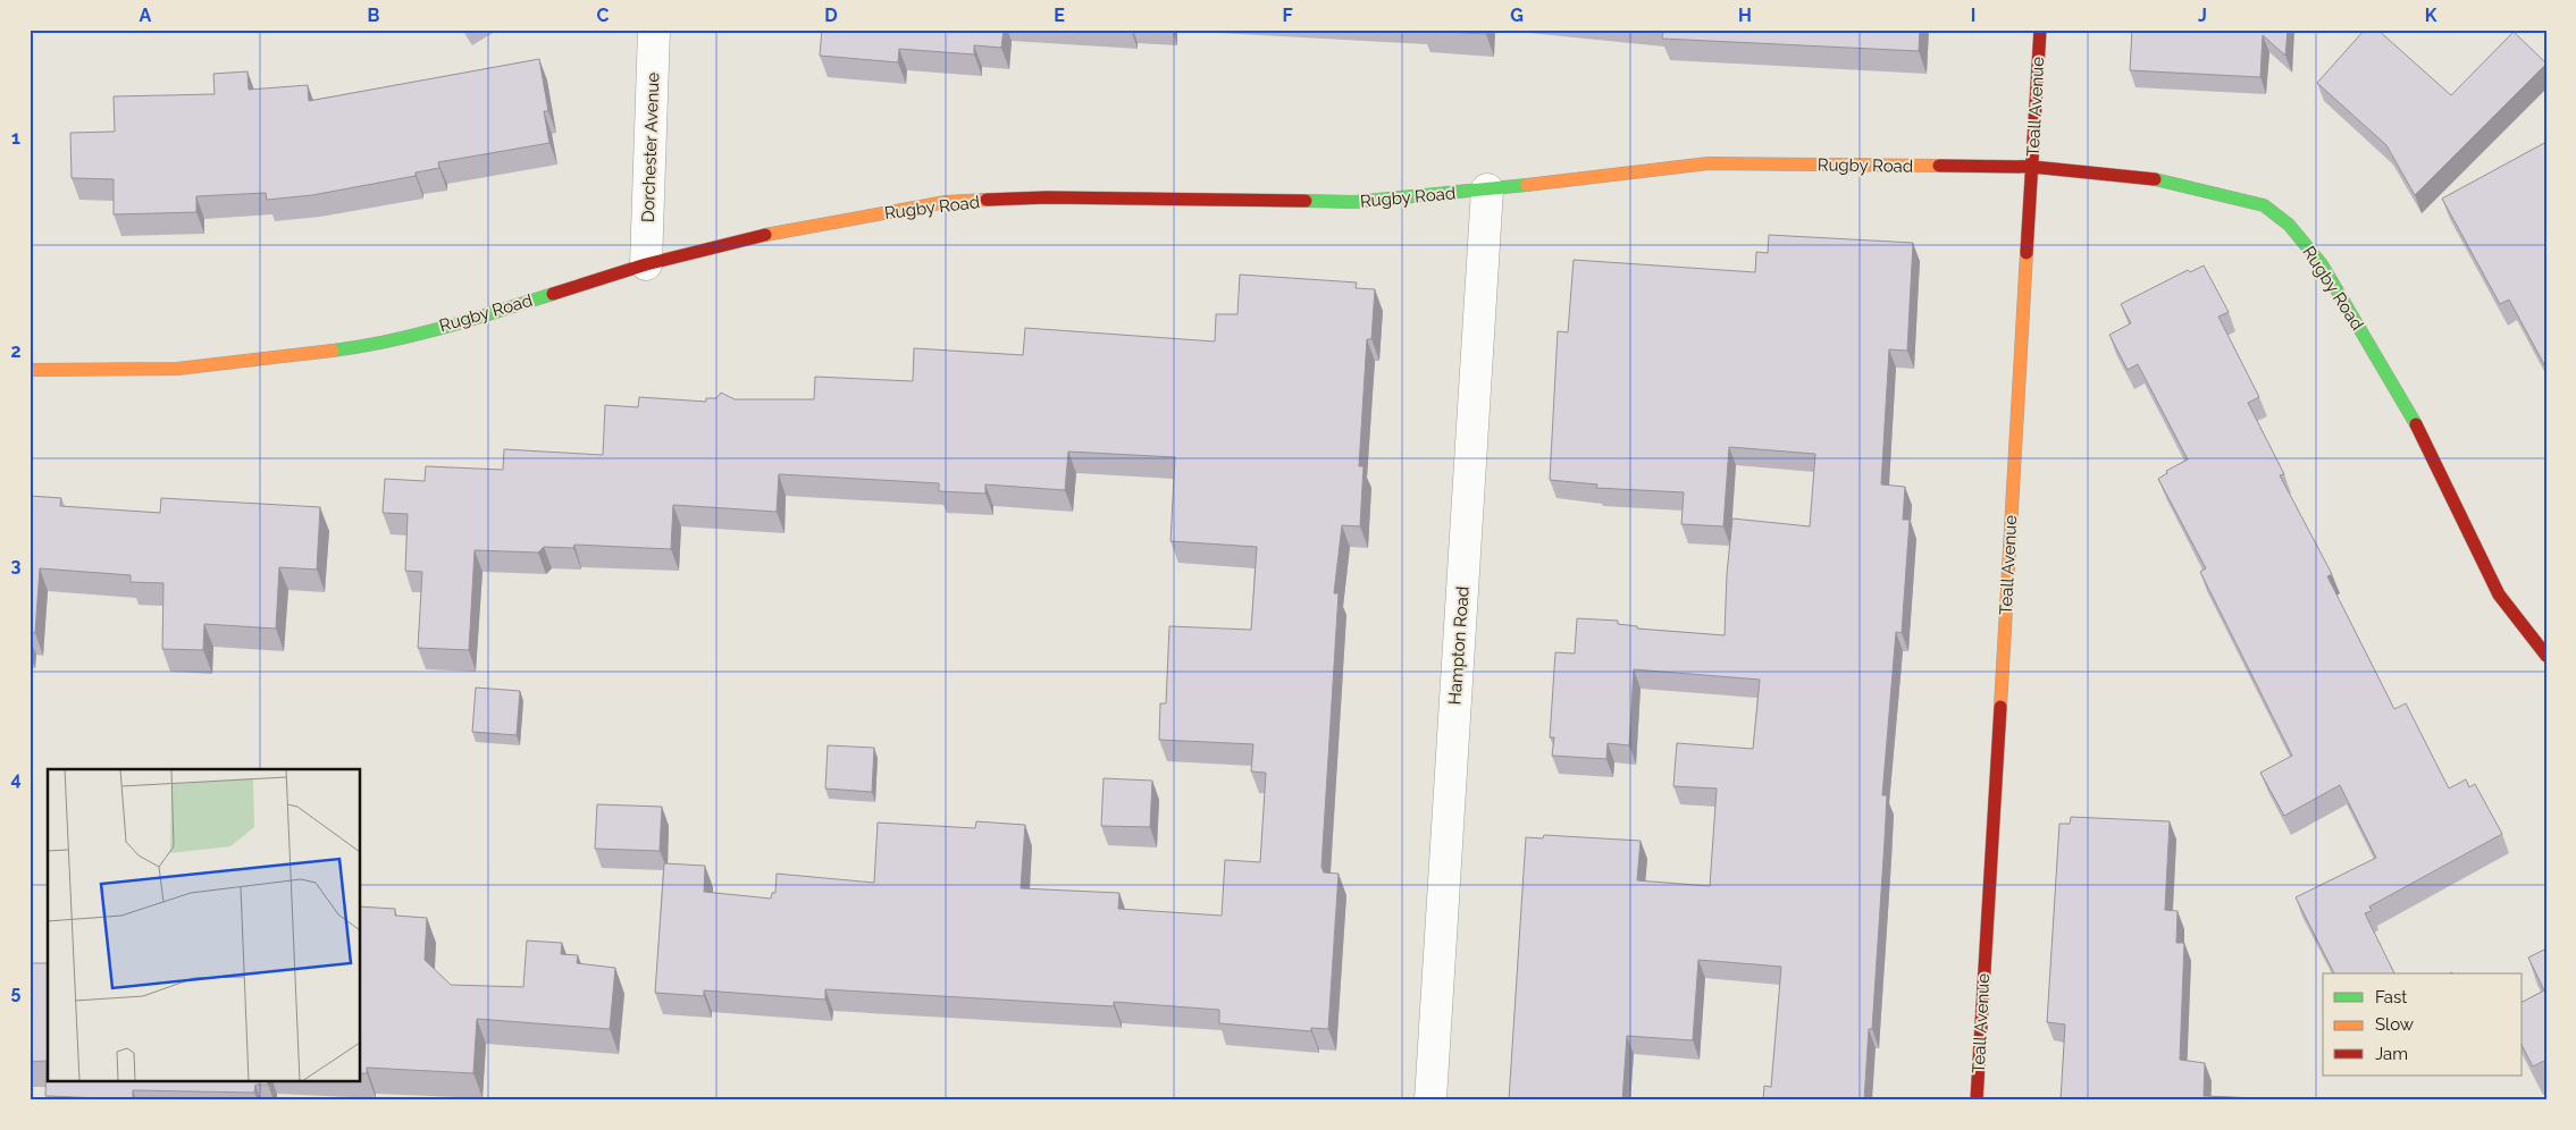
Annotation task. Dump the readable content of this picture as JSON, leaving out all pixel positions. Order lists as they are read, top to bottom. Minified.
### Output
{"streets":{"street":["Teall Avenue","Dorchester Avenue","Rugby Road","Hampton Road"]},"crossings":[["Teall Avenue","Rugby Road"],["Dorchester Avenue","Rugby Road"],["Rugby Road","Hampton Road"]],"legend":["Fast","Slow","Jam"],"grid":{"columns":["A","B","C","D","E","F","G","H","I","J","K"],"rows":["1","2","3","4","5"]}}
